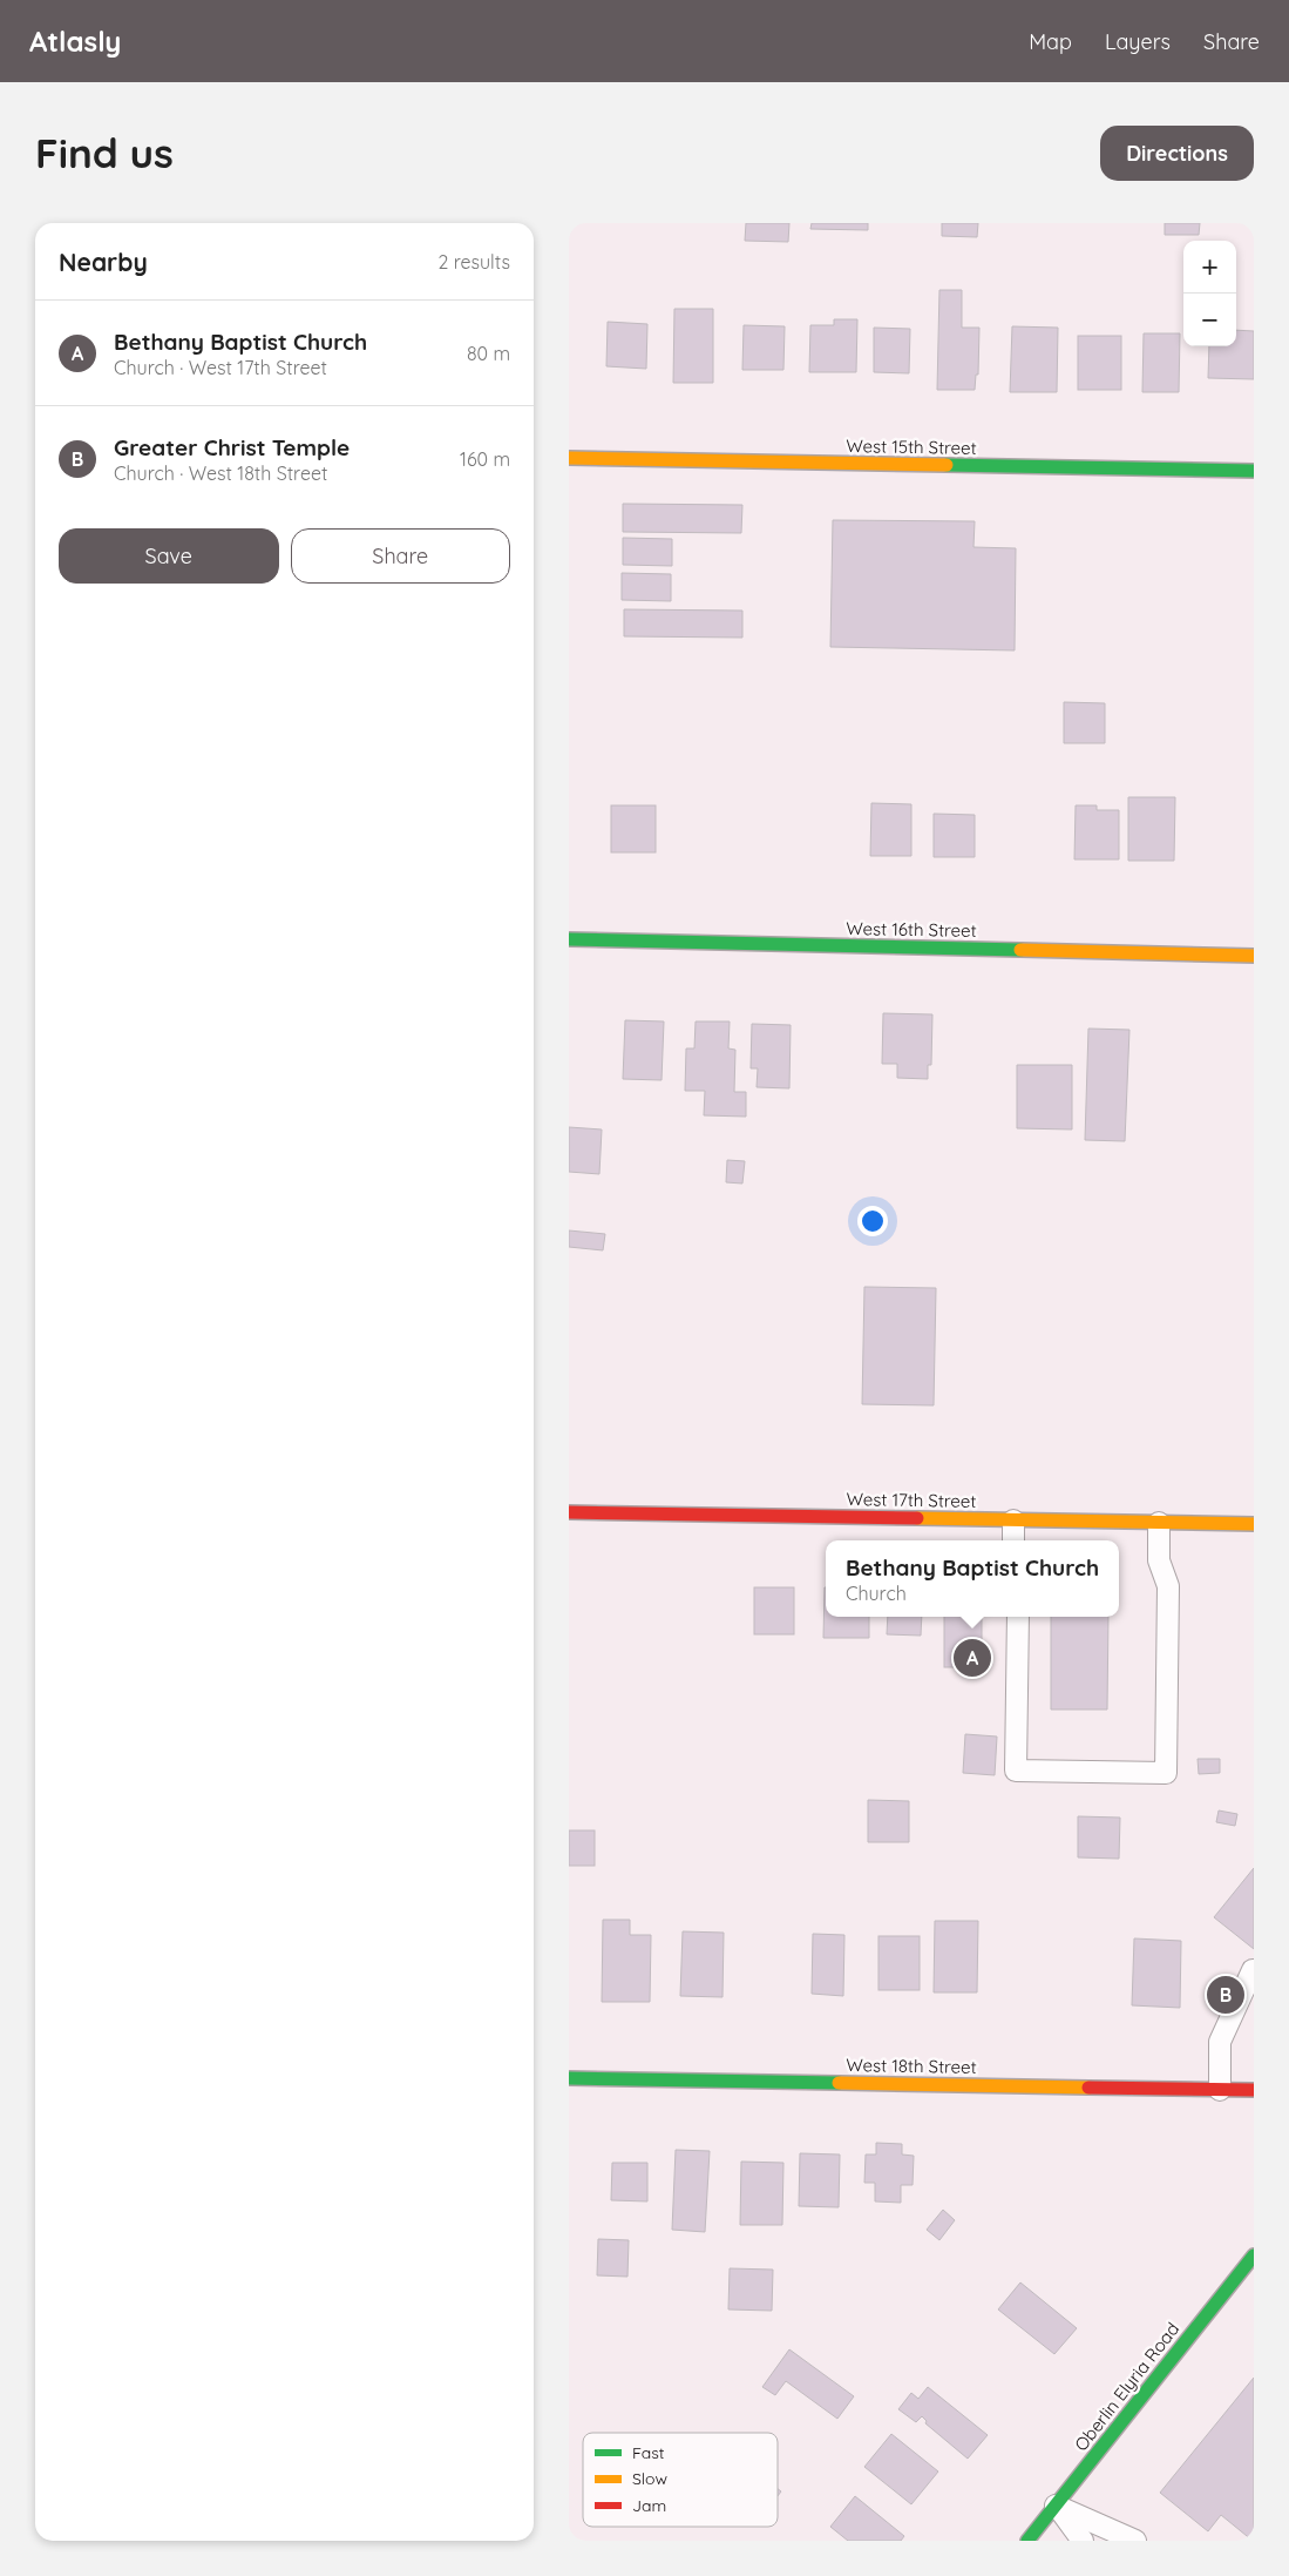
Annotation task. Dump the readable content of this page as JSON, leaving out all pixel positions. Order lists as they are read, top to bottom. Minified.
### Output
{"streets":{"street":["West 15th Street","West 16th Street","West 17th Street","West 18th Street","Oberlin Elyria Road"]},"legend":["Fast","Slow","Jam"],"page":{"header":"Atlasly","nav":["Map","Layers","Share"],"buttons":["Directions",["Save","Share"]],"title":"Find us","heading":["Nearby","2 results"],"map_buttons":["+","−"],"list":[{"mark":"A","name":"Bethany Baptist Church","note":"Church · West 17th Street","value":"80 m"},{"mark":"B","name":"Greater Christ Temple","note":"Church · West 18th Street","value":"160 m"}],"popup":["Bethany Baptist Church","Church"],"pins":["A","B"]}}
